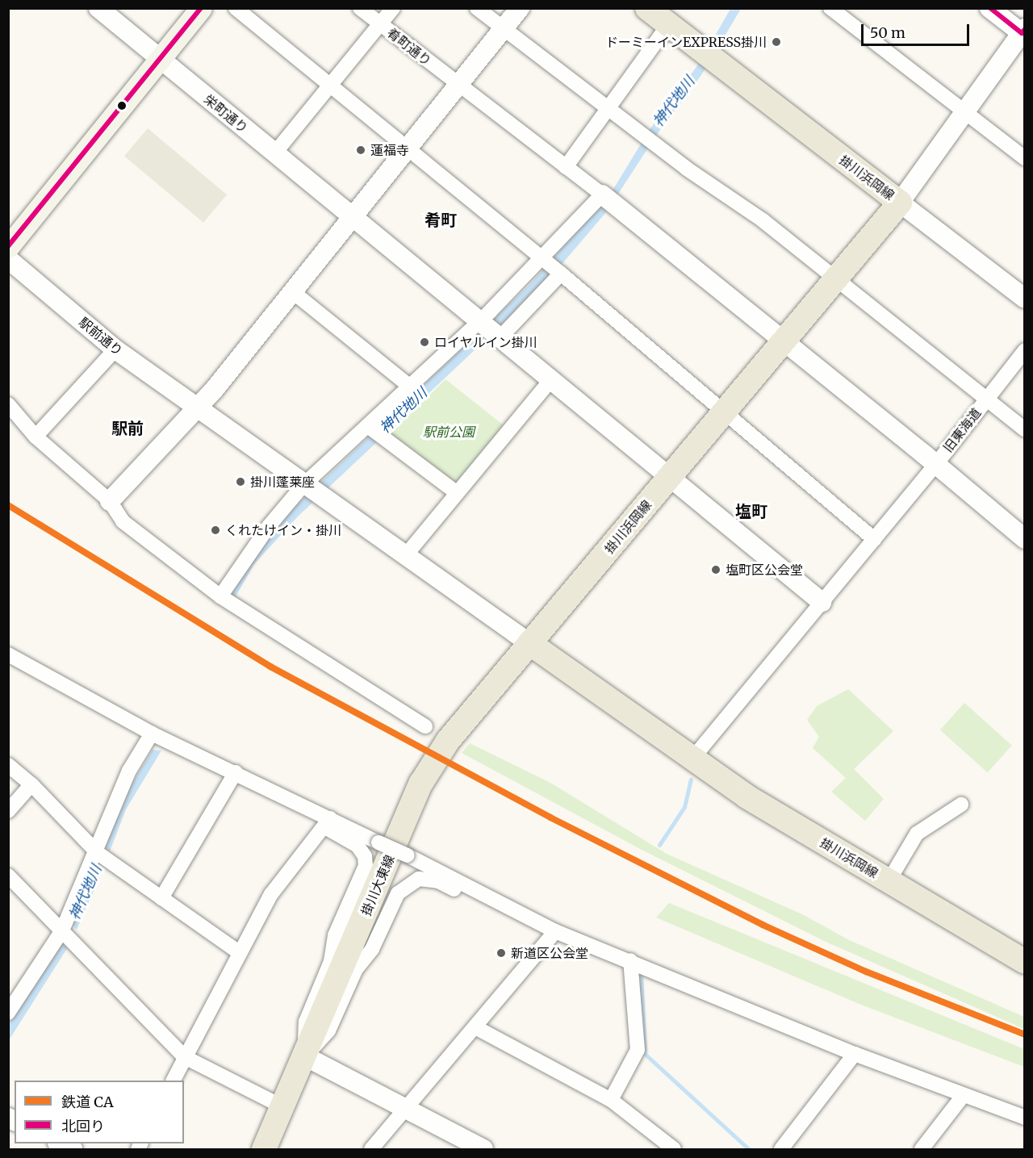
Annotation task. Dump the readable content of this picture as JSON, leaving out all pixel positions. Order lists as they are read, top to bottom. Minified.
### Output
{"streets":{"main road":["掛川浜岡線","掛川大東線"],"street":["肴町通り","栄町通り","駅前通り","旧東海道"]},"crossings":[["栄町通り","掛川浜岡線"],["掛川浜岡線","駅前通り"],["掛川浜岡線","掛川大東線"],["駅前通り","掛川大東線"]],"districts":["肴町","駅前","塩町"],"water":["神代地川"],"parks":["駅前公園"],"places":["ドーミーインEXPRESS掛川","蓮福寺","ロイヤルイン掛川","掛川蓬莱座","くれたけイン・掛川","塩町区公会堂","新道区公会堂"],"lines":["transit line 北回り","rail line CA"],"legend":["鉄道 CA","北回り"],"scale_bar":"50 m"}
